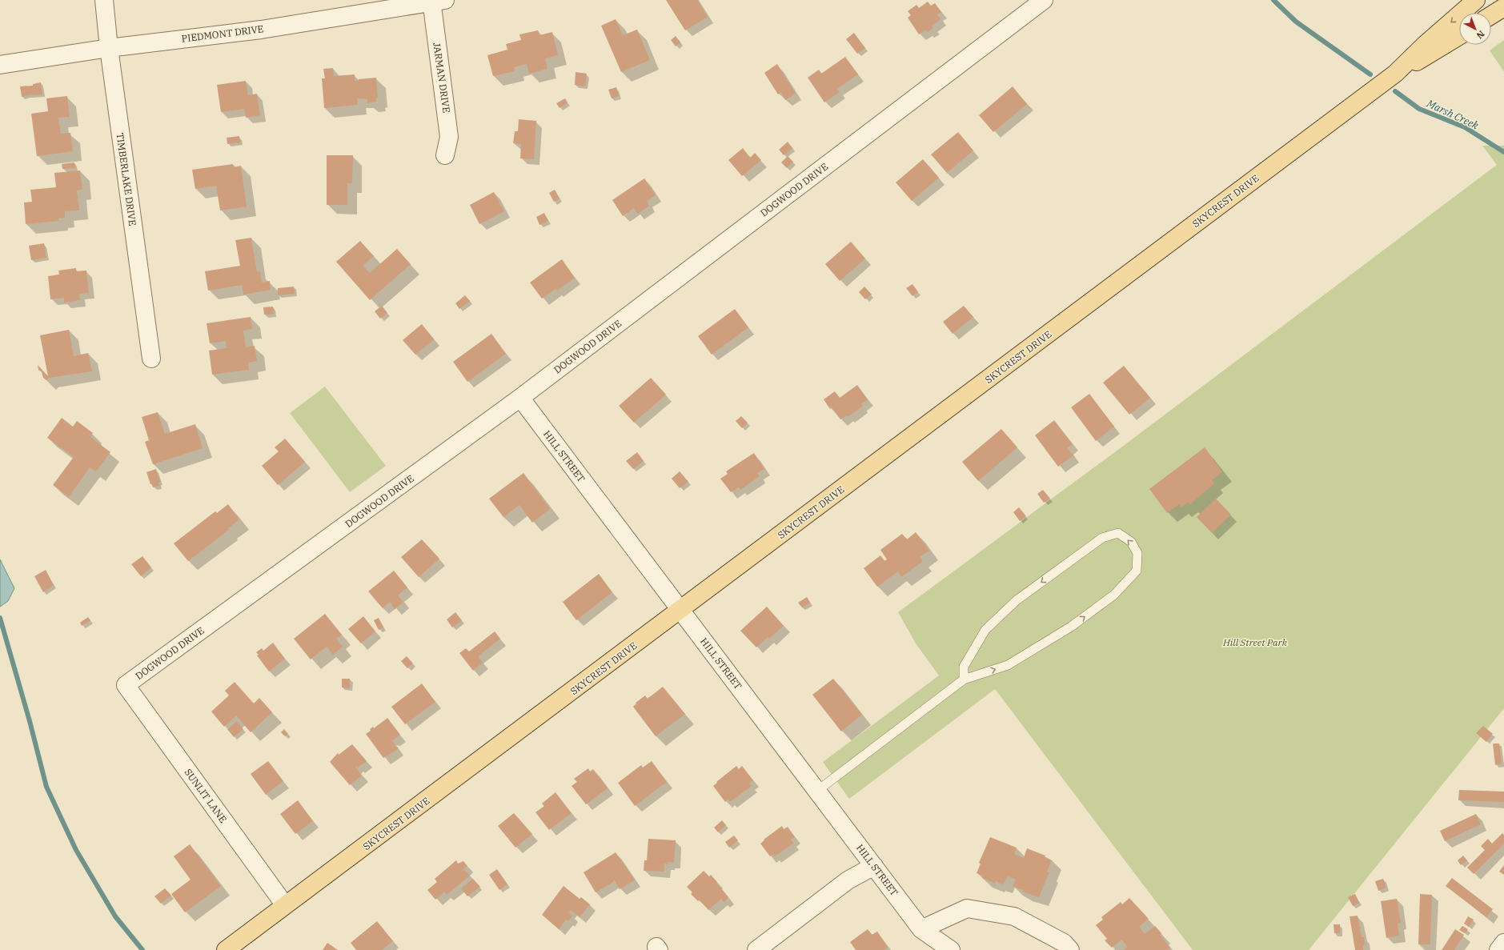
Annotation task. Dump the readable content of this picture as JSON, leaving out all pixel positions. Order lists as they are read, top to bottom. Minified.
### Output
{"streets":{"main road":["SKYCREST DRIVE"],"street":["PIEDMONT DRIVE","JARMAN DRIVE","TIMBERLAKE DRIVE","DOGWOOD DRIVE","HILL STREET","SUNLIT LANE"]},"crossings":[["PIEDMONT DRIVE","JARMAN DRIVE"],["PIEDMONT DRIVE","TIMBERLAKE DRIVE"],["DOGWOOD DRIVE","HILL STREET"],["DOGWOOD DRIVE","SUNLIT LANE"],["SKYCREST DRIVE","HILL STREET"],["SKYCREST DRIVE","SUNLIT LANE"]],"water":["Marsh Creek"],"parks":["Hill Street Park"],"north":"bottom right"}
